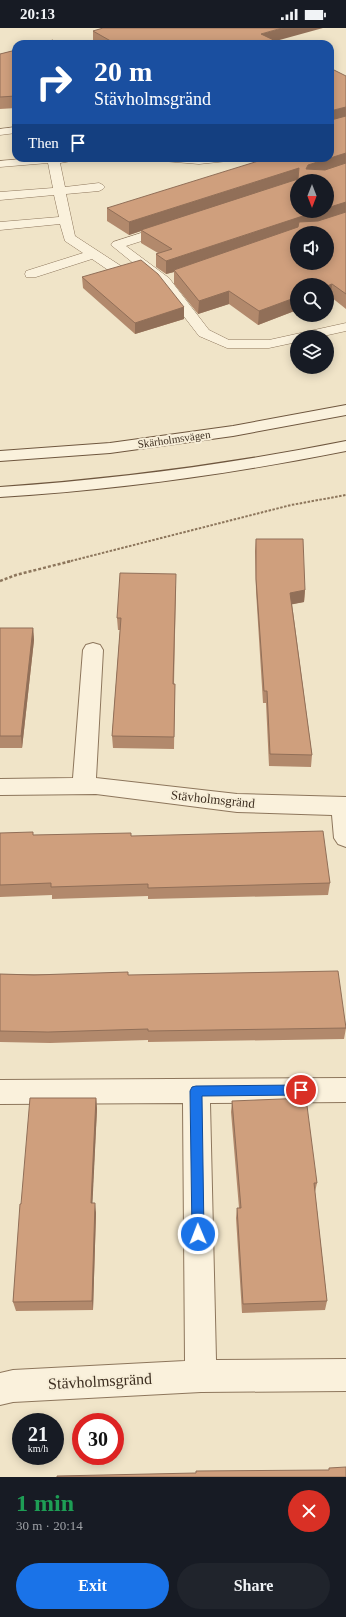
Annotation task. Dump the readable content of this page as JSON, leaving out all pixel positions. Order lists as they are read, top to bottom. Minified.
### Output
{"streets":{"street":["Skärholmsvägen","Stävholmsgränd"]},"north":"bottom","page":{"status":"20:13","turn":["20 m","Stävholmsgränd"],"then":"Then","speed":"21 km/h","limit":"30","heading":["1 min","30 m · 20:14"],"buttons":["Exit","Share"]}}
